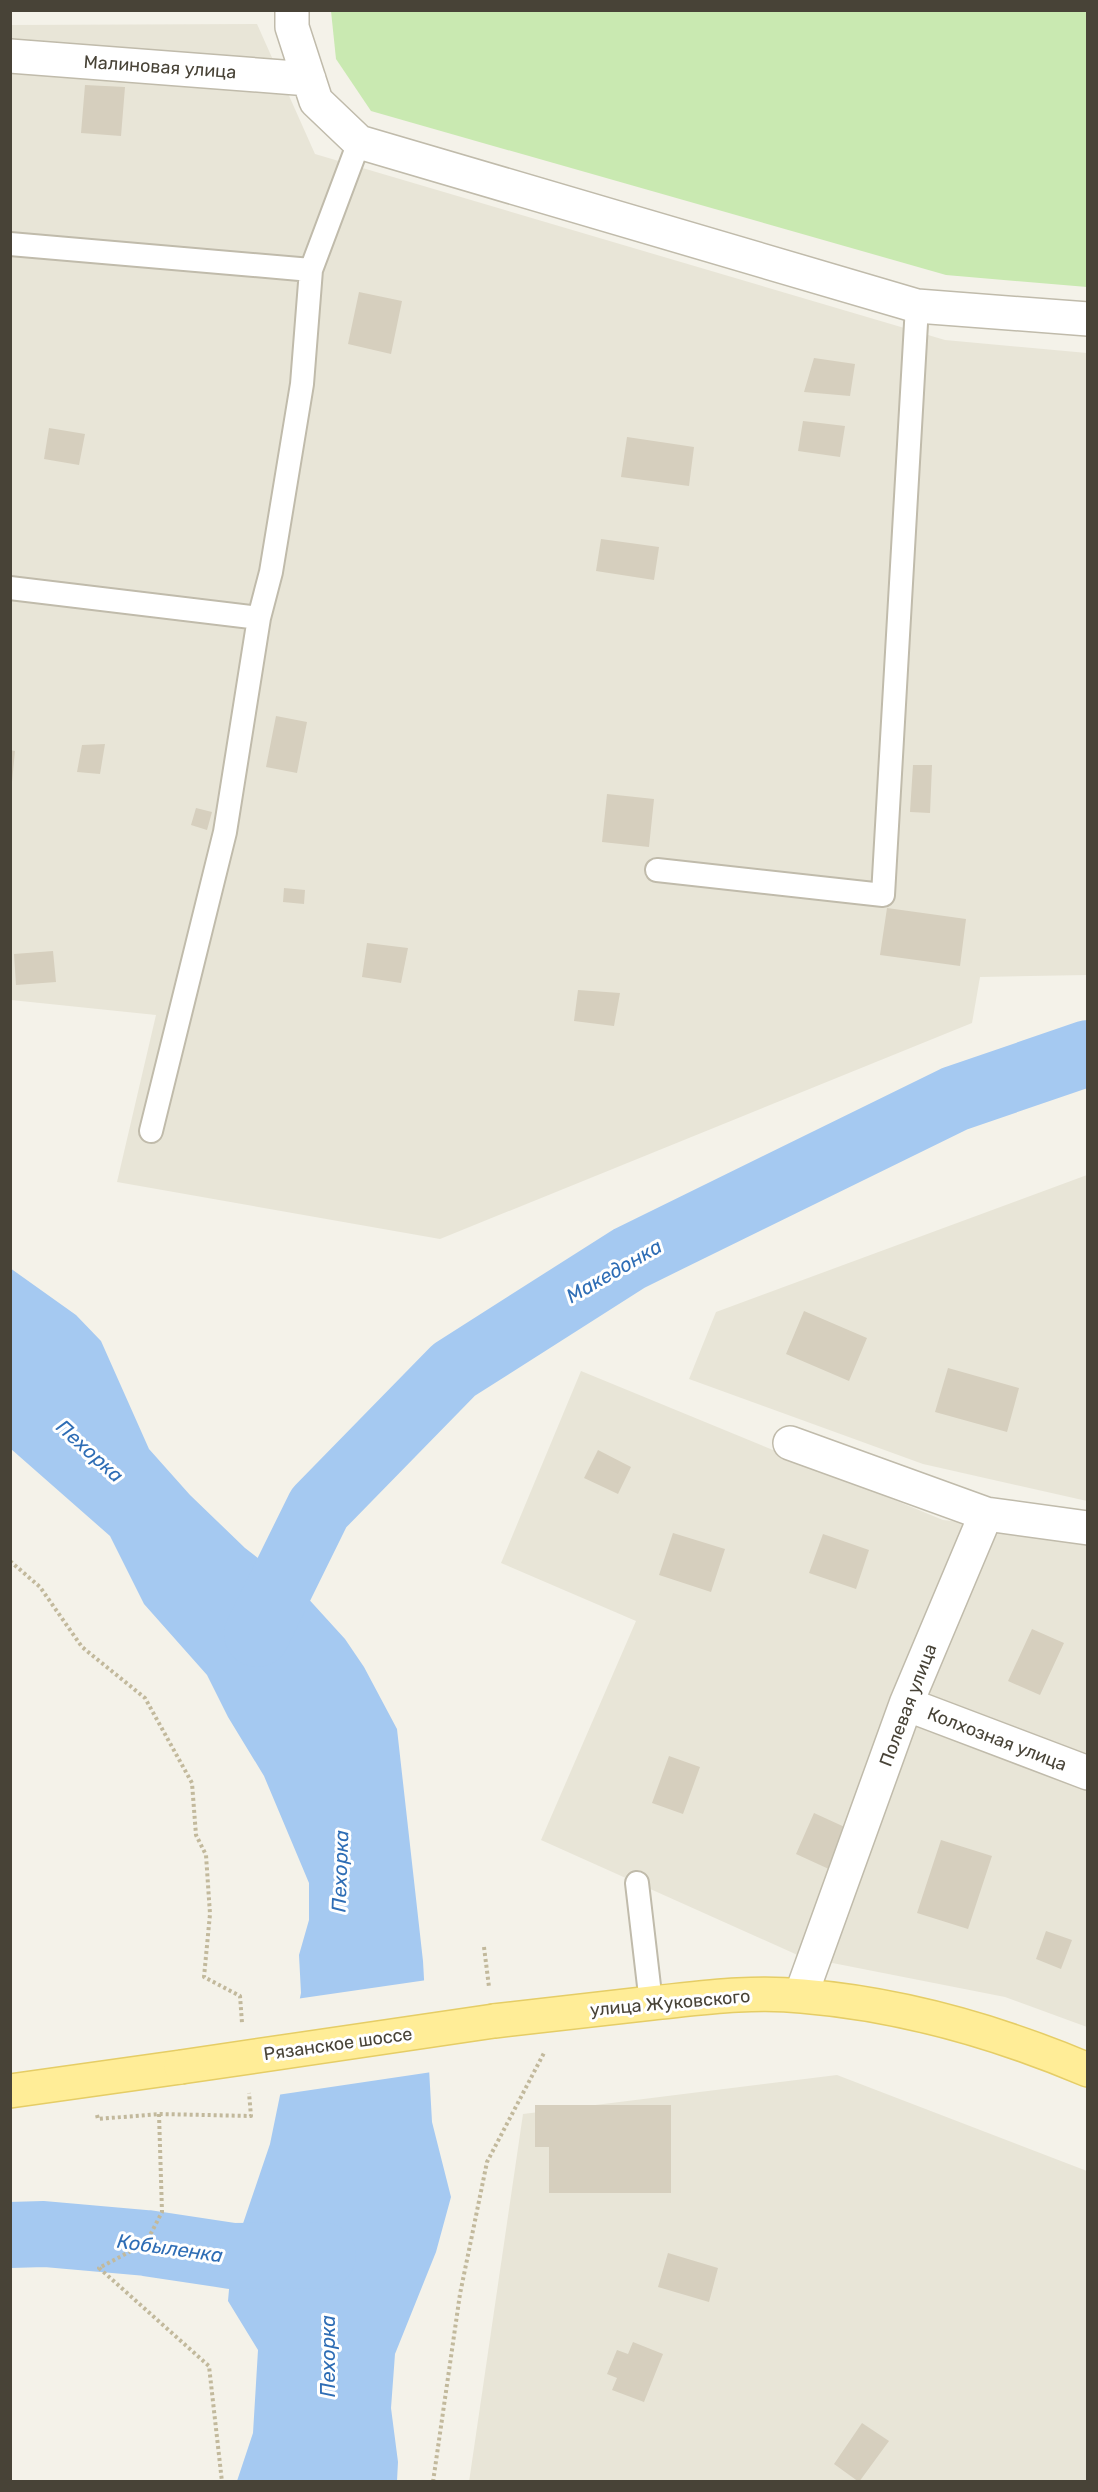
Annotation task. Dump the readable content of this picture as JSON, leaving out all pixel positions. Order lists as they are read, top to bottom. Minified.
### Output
{"streets":{"main road":["улица Жуковского","Рязанское шоссе"],"street":["Малиновая улица","Полевая улица","Колхозная улица"]},"crossings":[["Полевая улица","Колхозная улица"],["Полевая улица","улица Жуковского"],["улица Жуковского","Рязанское шоссе"]],"water":["Македонка","Пехорка","Кобыленка"]}
